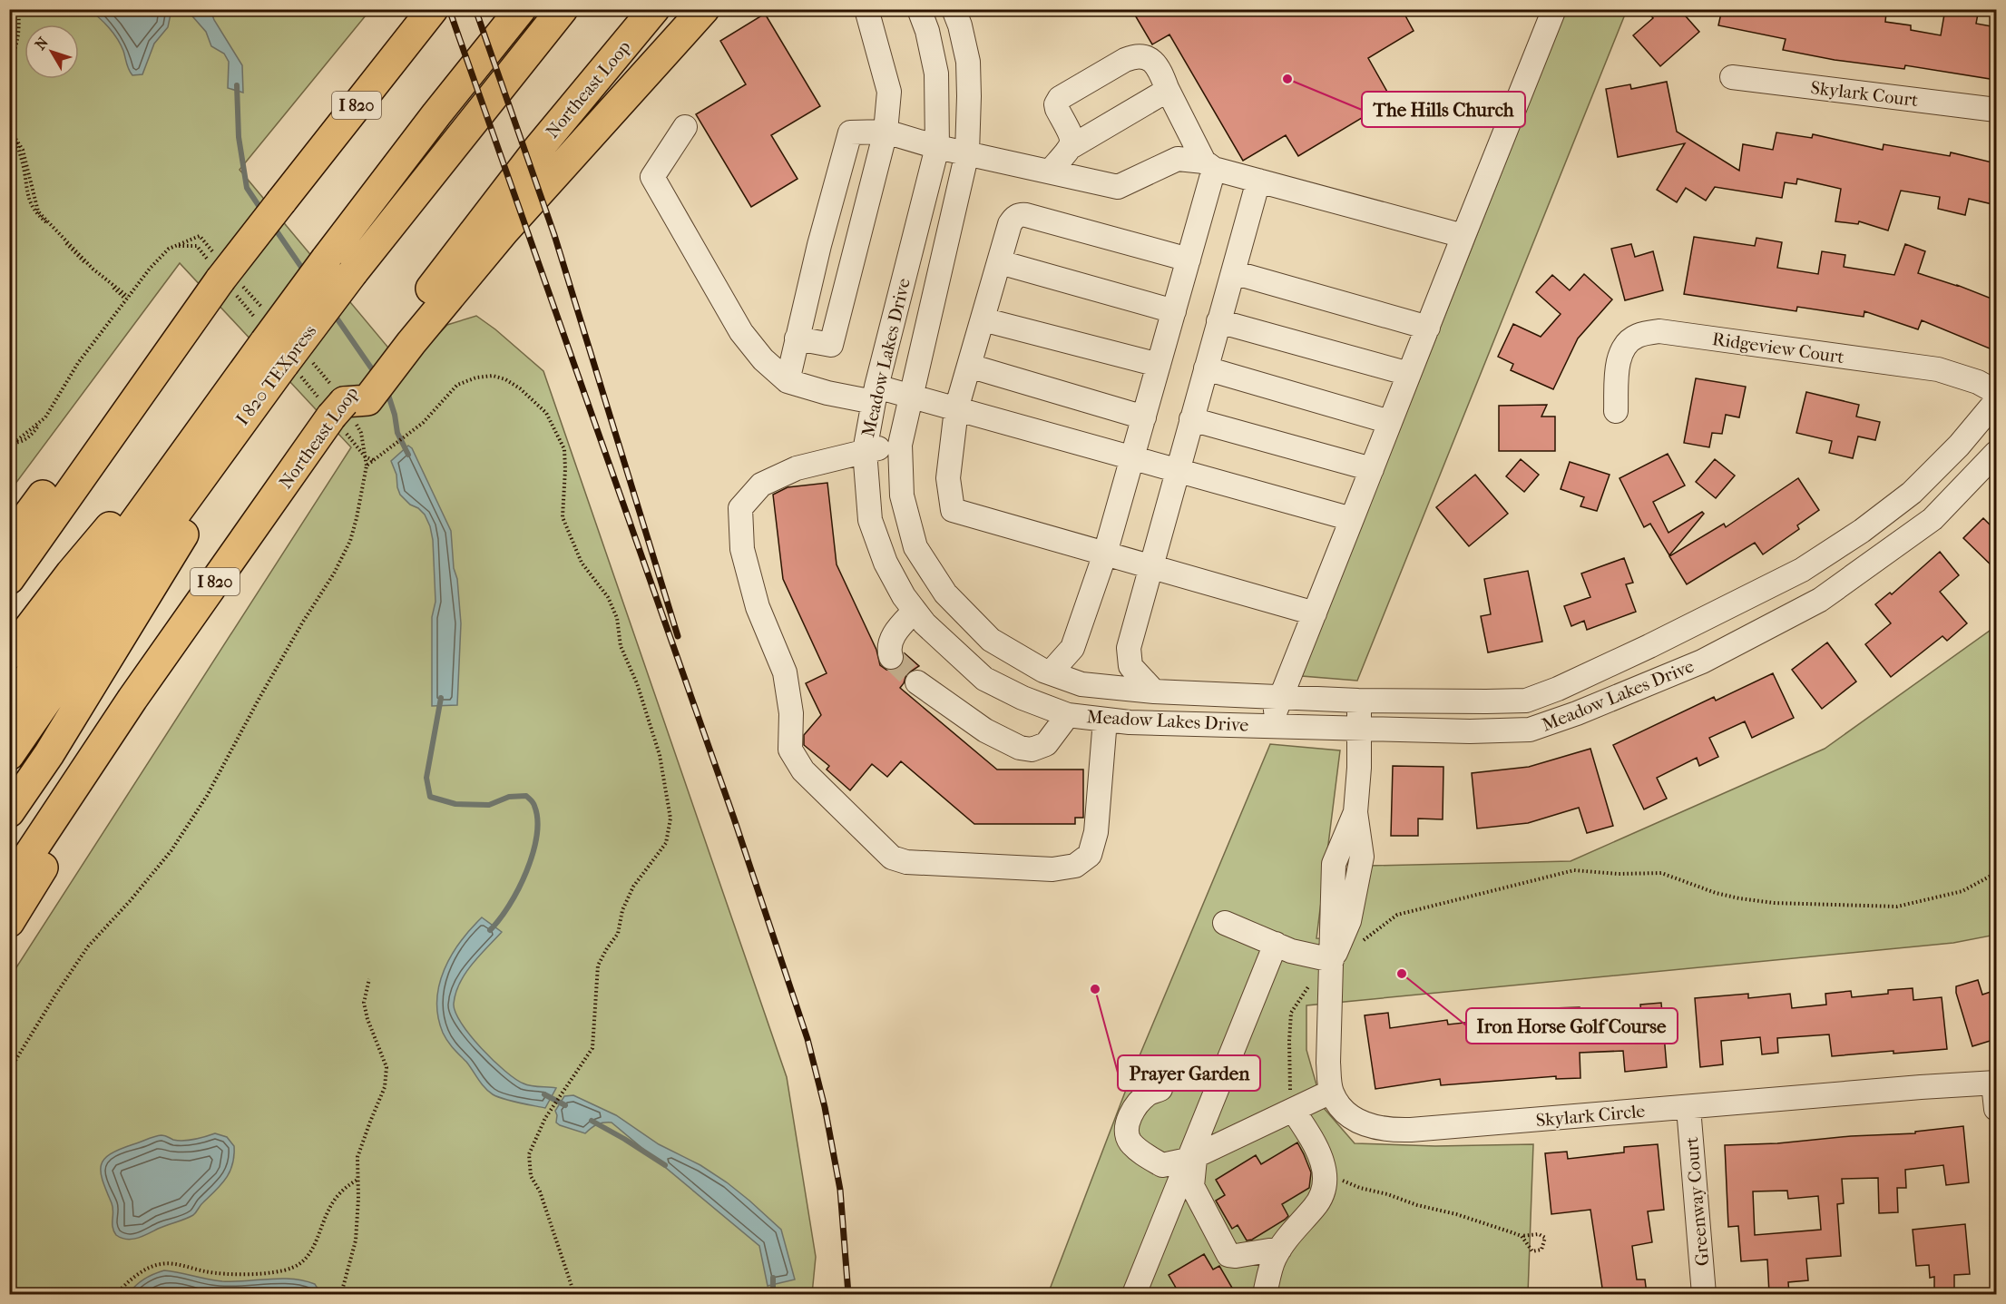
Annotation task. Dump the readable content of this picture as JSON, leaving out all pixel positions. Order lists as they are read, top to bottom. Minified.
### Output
{"streets":{"highway":["Northeast Loop","I 820","I 820 TEXpress"],"street":["Skylark Court","Ridgeview Court","Meadow Lakes Drive","Skylark Circle","Greenway Court"]},"crossings":[["Skylark Circle","Greenway Court"]],"places":["The Hills Church","Iron Horse Golf Course","Prayer Garden"],"north":"top left"}
